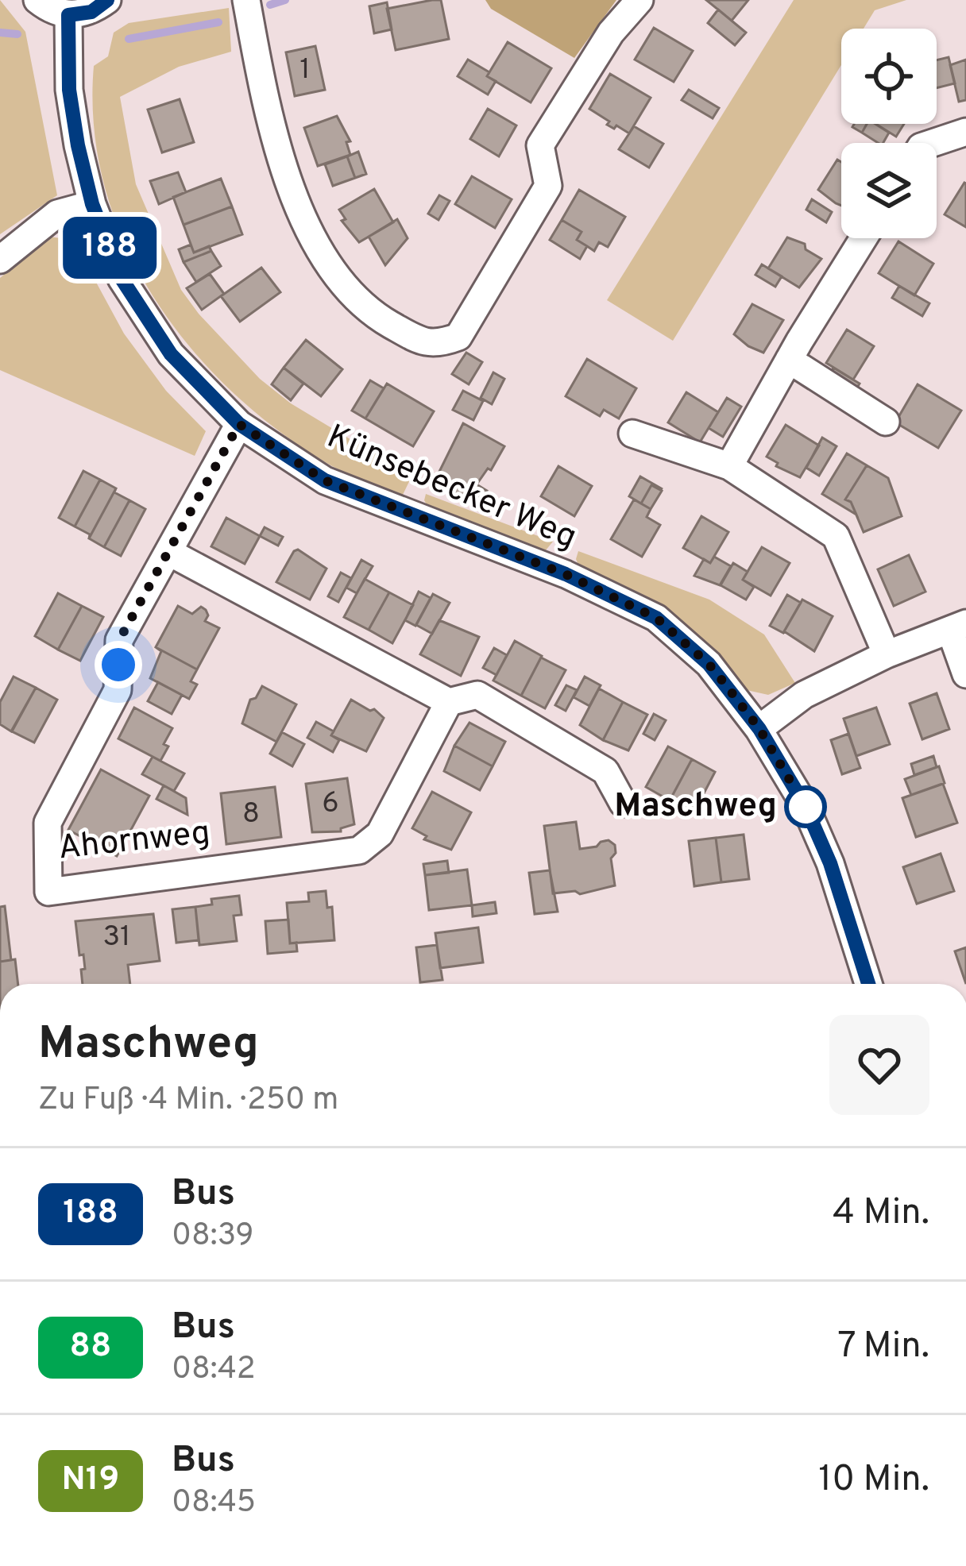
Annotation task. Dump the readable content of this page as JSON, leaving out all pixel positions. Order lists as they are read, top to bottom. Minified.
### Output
{"streets":{"street":["Künsebecker Weg","Ahornweg"]},"crossings":[["Künsebecker Weg","Ahornweg"]],"places":["Maschweg"],"lines":["bus line 188"],"house_numbers":["1","6","8","31"],"page":{"on_map":"188","heading":["Maschweg","Zu Fuß · 4 Min. · 250 m"],"list":[{"mark":"188","name":"Bus","note":"08:39","value":"4 Min."},{"mark":"88","name":"Bus","note":"08:42","value":"7 Min."},{"mark":"N19","name":"Bus","note":"08:45","value":"10 Min."}]}}
